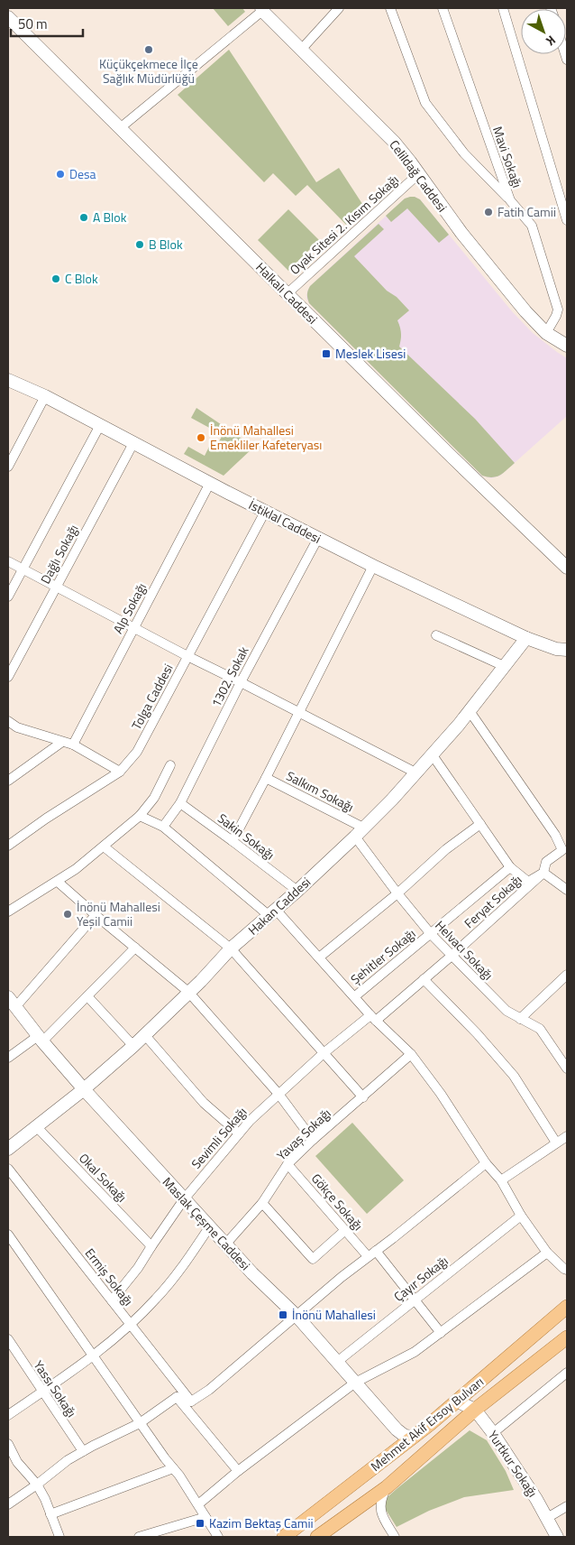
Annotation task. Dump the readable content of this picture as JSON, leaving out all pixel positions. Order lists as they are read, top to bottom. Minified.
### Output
{"streets":{"main road":["Mehmet Akif Ersoy Bulvarı"],"street":["Mavi Sokağı","Celildağ Caddesi","Oyak Sitesi 2. Kısım Sokağı","Halkalı Caddesi","İstiklal Caddesi","Dağlı Sokağı","Alp Sokağı","1302. Sokak","Tolga Caddesi","Salkım Sokağı","Sakin Sokağı","Feryat Sokağı","Hakan Caddesi","Helvacı Sokağı","Şehitler Sokağı","Yavaş Sokağı","Sevimli Sokağı","Okal Sokağı","Gökçe Sokağı","Maslak Çeşme Caddesi","Ermiş Sokağı","Çayır Sokağı","Yassı Sokağı","Yurtkur Sokağı"]},"crossings":[["Mavi Sokağı","Celildağ Caddesi"],["Celildağ Caddesi","Oyak Sitesi 2. Kısım Sokağı"],["Oyak Sitesi 2. Kısım Sokağı","Halkalı Caddesi"],["İstiklal Caddesi","Dağlı Sokağı"],["İstiklal Caddesi","Alp Sokağı"],["İstiklal Caddesi","1302. Sokak"],["İstiklal Caddesi","Tolga Caddesi"],["İstiklal Caddesi","Hakan Caddesi"],["1302. Sokak","Sakin Sokağı"],["Salkım Sokağı","Hakan Caddesi"],["Sakin Sokağı","Hakan Caddesi"],["Feryat Sokağı","Hakan Caddesi"],["Feryat Sokağı","Helvacı Sokağı"],["Feryat Sokağı","Sevimli Sokağı"],["Hakan Caddesi","Helvacı Sokağı"],["Hakan Caddesi","Okal Sokağı"],["Hakan Caddesi","Maslak Çeşme Caddesi"],["Helvacı Sokağı","Şehitler Sokağı"],["Yavaş Sokağı","Gökçe Sokağı"],["Yavaş Sokağı","Maslak Çeşme Caddesi"],["Sevimli Sokağı","Okal Sokağı"],["Sevimli Sokağı","Maslak Çeşme Caddesi"],["Sevimli Sokağı","Ermiş Sokağı"],["Gökçe Sokağı","Çayır Sokağı"],["Maslak Çeşme Caddesi","Çayır Sokağı"],["Maslak Çeşme Caddesi","Mehmet Akif Ersoy Bulvarı"],["Mehmet Akif Ersoy Bulvarı","Yurtkur Sokağı"]],"places":{"other":["Küçükçekmece İlçe Sağlık Müdürlüğü","Desa","Fatih Camii","A Blok","B Blok","C Blok","İnönü Mahallesi Emekliler Kafeteryası","İnönü Mahallesi Yeşil Camii"],"transit":["Meslek Lisesi","İnönü Mahallesi","Kazim Bektaş Camii"]},"scale_bar":"50 m","north":"bottom right"}
